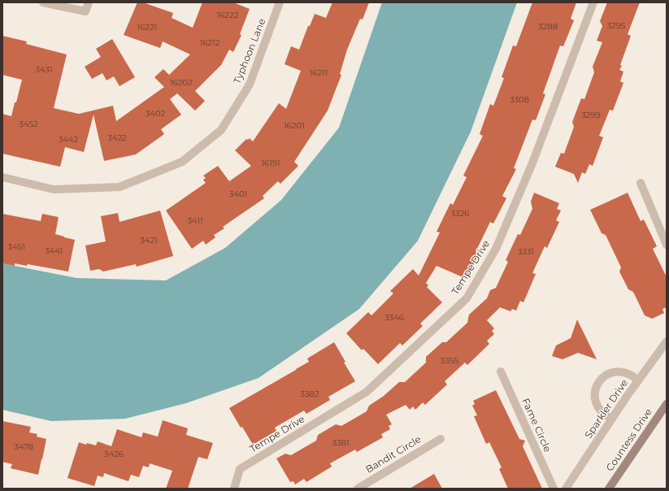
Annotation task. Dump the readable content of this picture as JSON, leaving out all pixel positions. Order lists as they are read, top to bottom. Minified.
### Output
{"streets":{"street":["Typhoon Lane","Tempe Drive","Sparkler Drive","Fame Circle","Countess Drive","Bandit Circle"]},"house_numbers":["16222","3295","3288","16221","16212","3431","16211","16202","3308","3402","3299","3452","16201","3422","3442","16191","3401","3326","3411","3421","3451","3441","3331","3346","3355","3382","3381","3478","3426"]}
